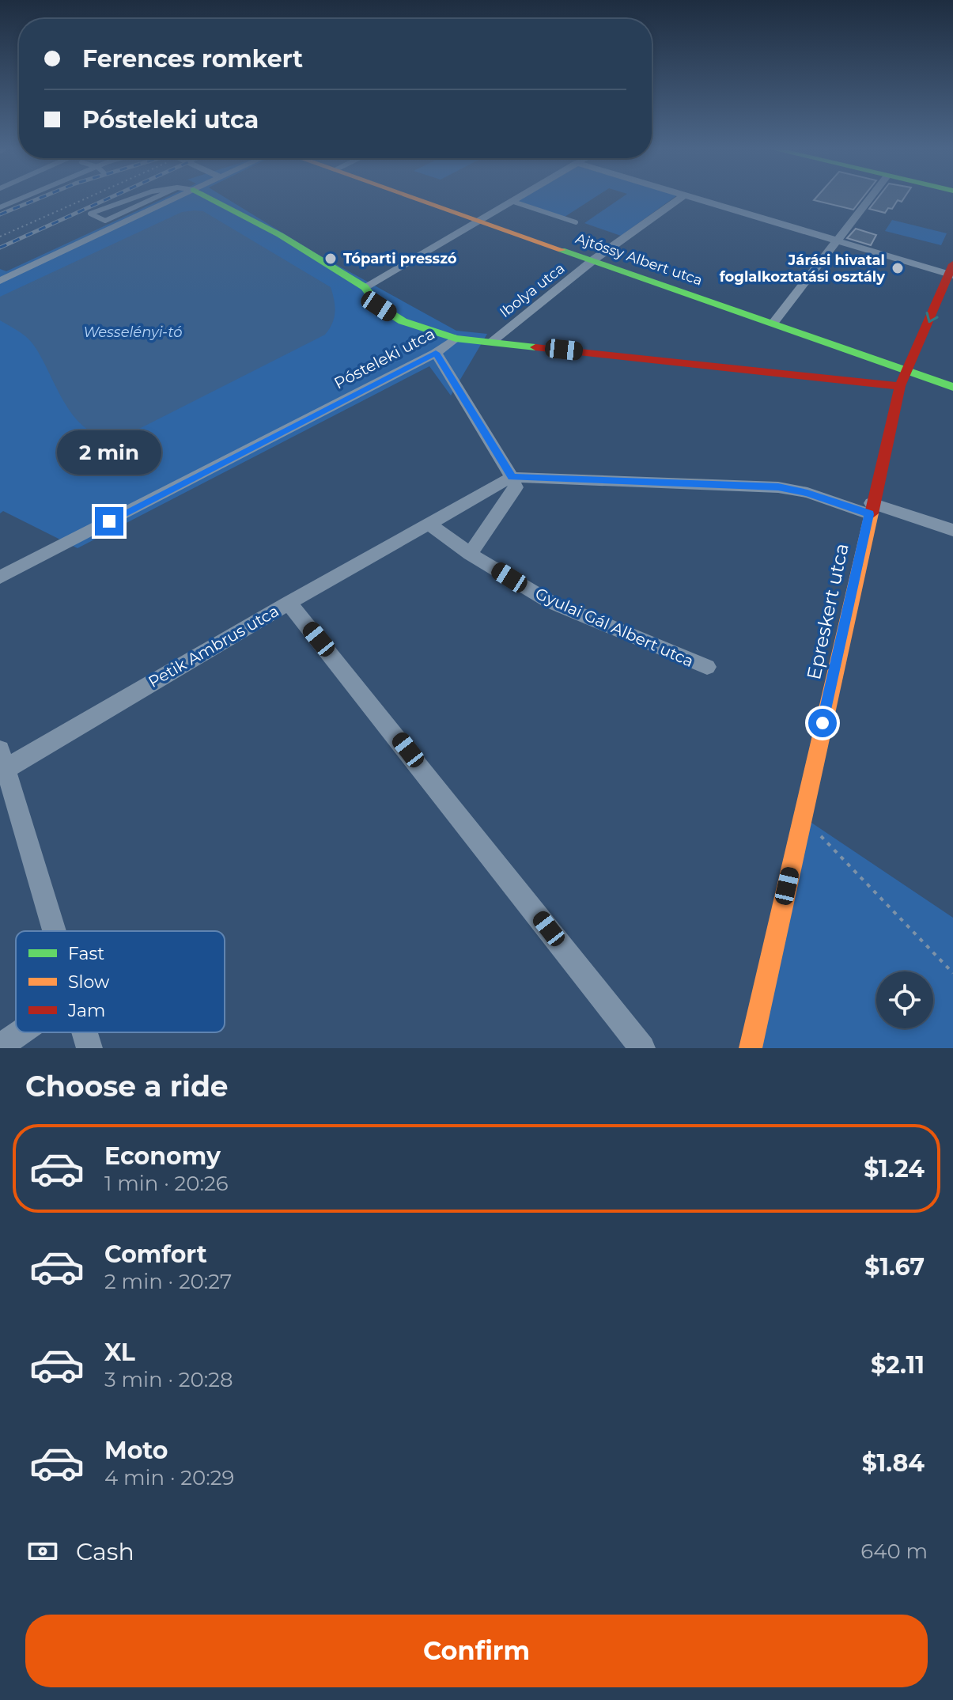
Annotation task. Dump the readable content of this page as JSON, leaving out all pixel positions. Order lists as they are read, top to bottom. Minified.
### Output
{"streets":{"street":["Ajtóssy Albert utca","Ibolya utca","Pósteleki utca","Epreskert utca","Gyulai Gál Albert utca","Petik Ambrus utca"]},"crossings":[["Ajtóssy Albert utca","Ibolya utca"],["Ajtóssy Albert utca","Epreskert utca"],["Ibolya utca","Pósteleki utca"],["Pósteleki utca","Epreskert utca"],["Gyulai Gál Albert utca","Petik Ambrus utca"]],"water":["Wesselényi-tó"],"places":["Tóparti presszó","Járási hivatal foglalkoztatási osztály"],"legend":["Fast","Slow","Jam"],"page":{"banner":["Ferences romkert","Pósteleki utca"],"bubble":"2 min","heading":"Choose a ride","list":[{"name":"Economy","note":"1 min · 20:26","value":"$1.24"},{"name":"Comfort","note":"2 min · 20:27","value":"$1.67"},{"name":"XL","note":"3 min · 20:28","value":"$2.11"},{"name":"Moto","note":"4 min · 20:29","value":"$1.84"}],"pay":["Cash","640 m"],"buttons":"Confirm"}}
